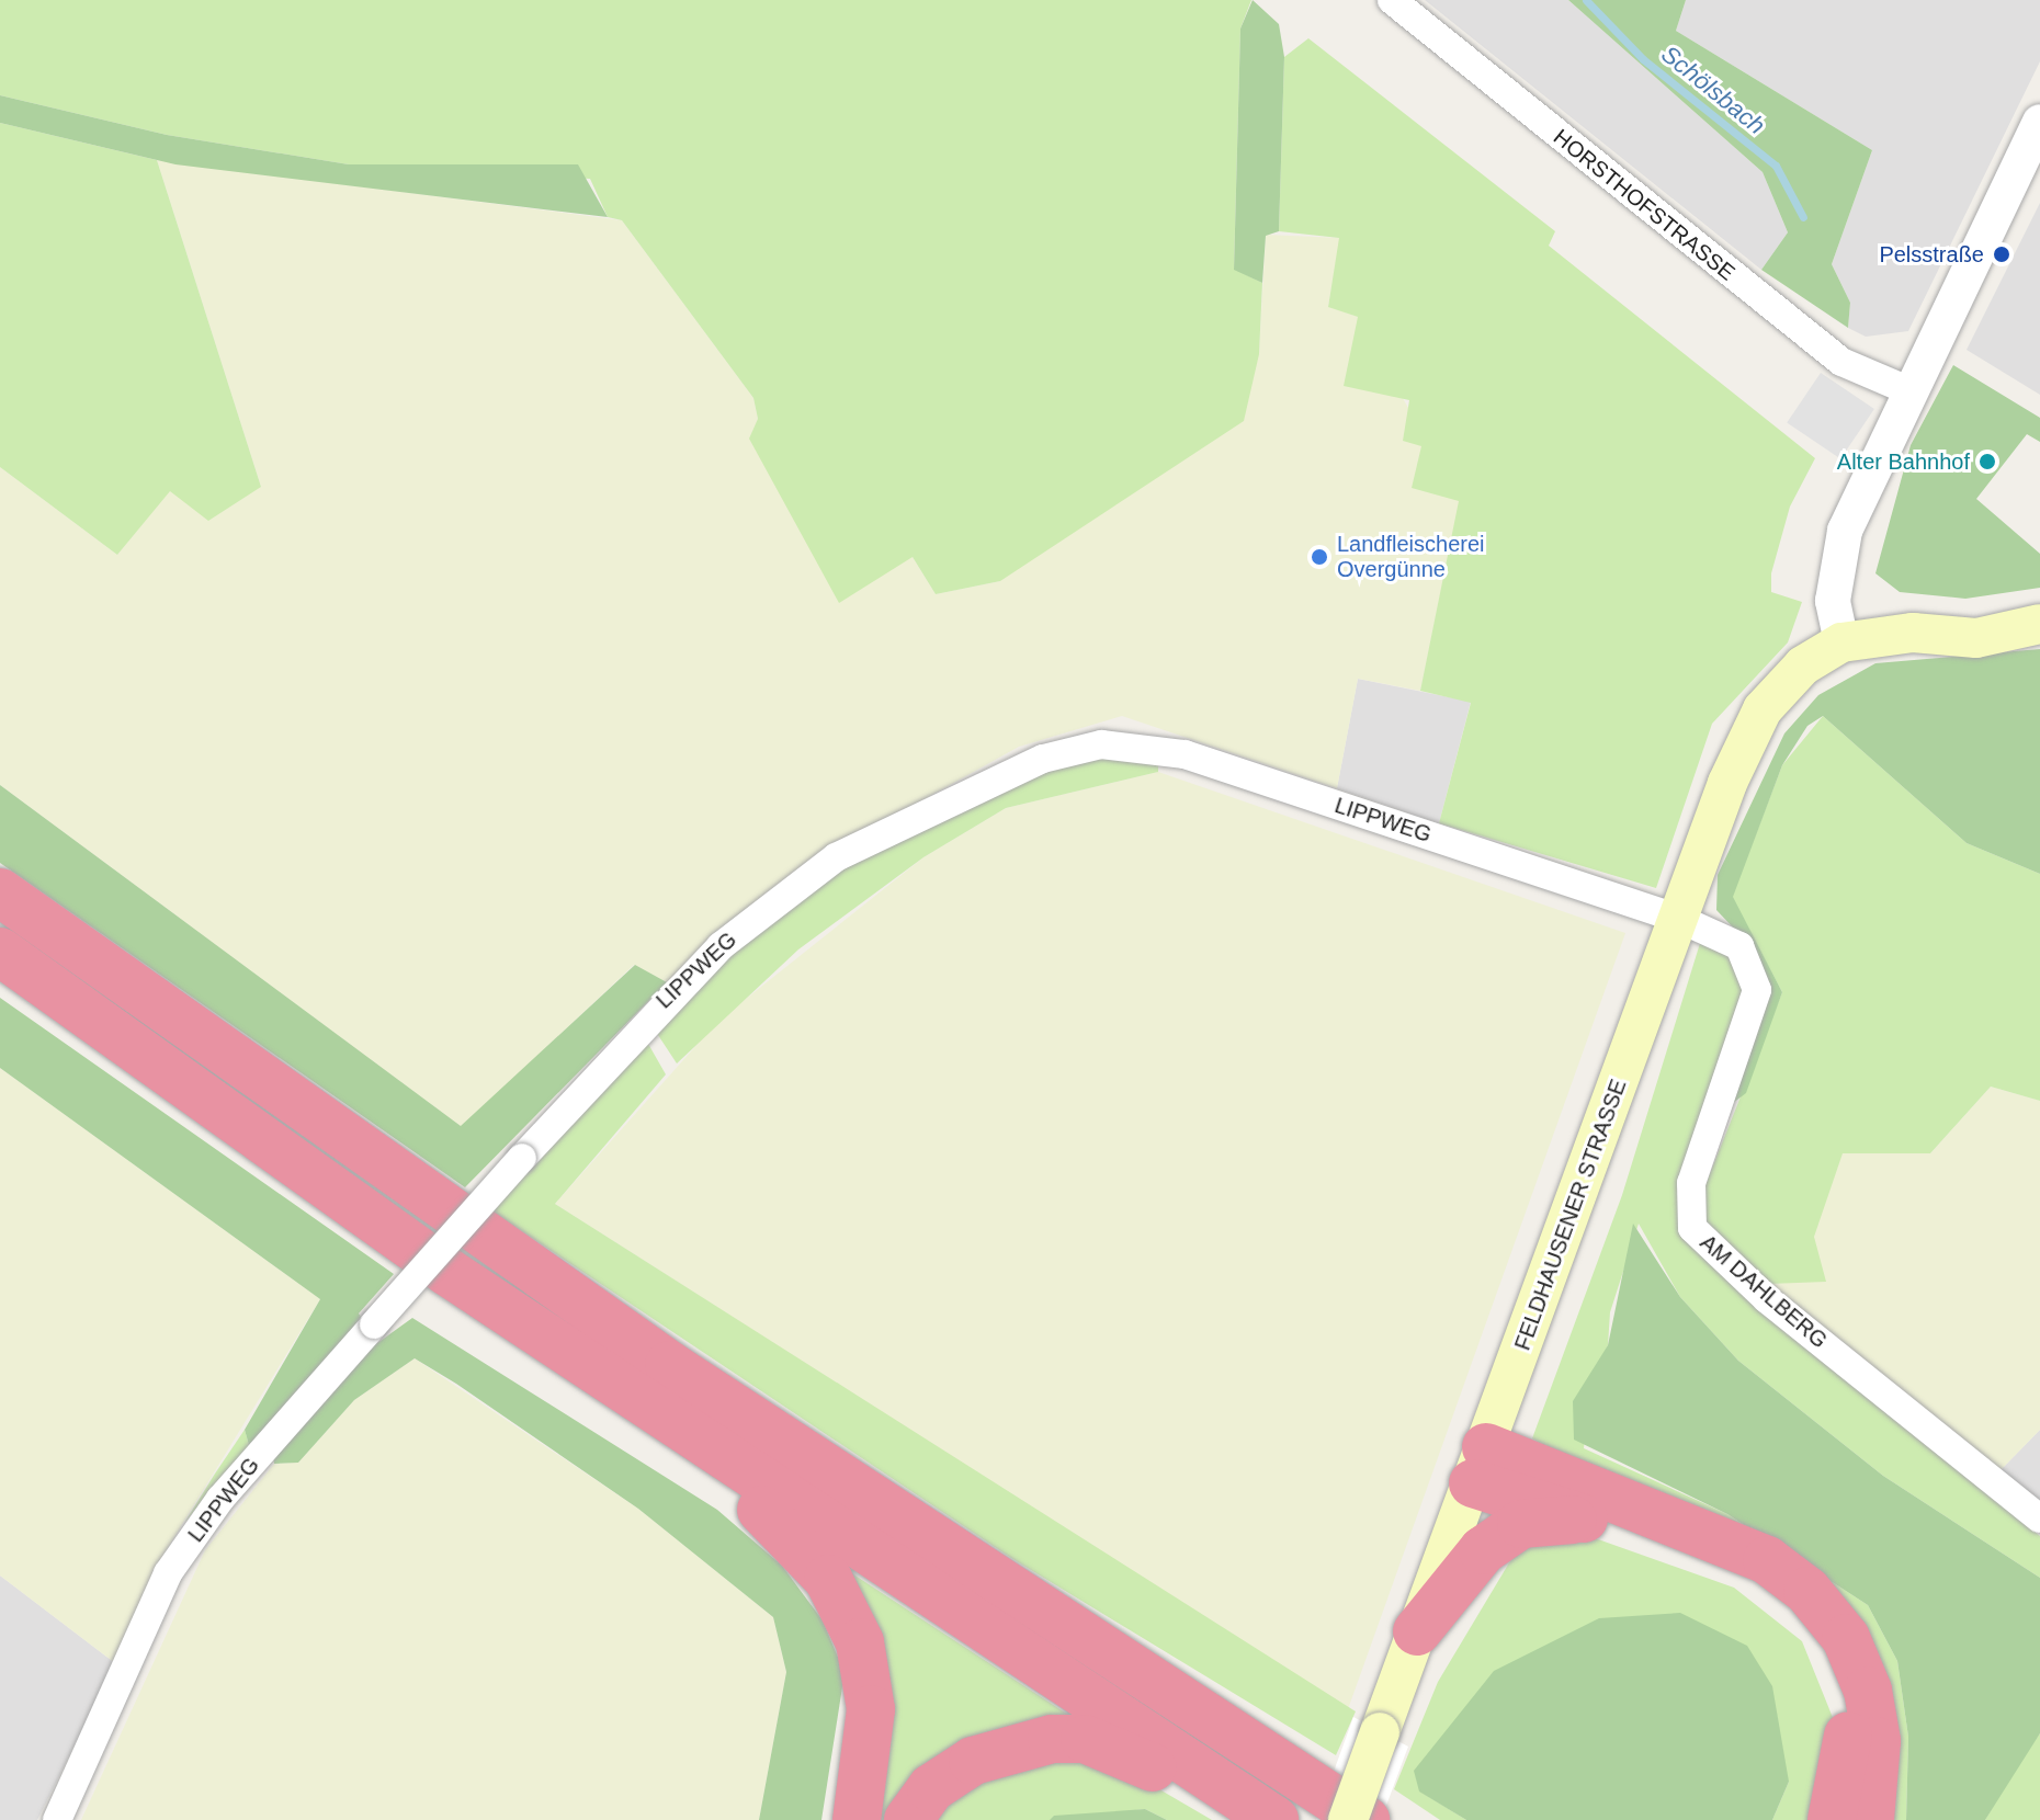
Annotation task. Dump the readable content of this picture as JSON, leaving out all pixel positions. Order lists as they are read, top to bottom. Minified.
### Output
{"streets":{"main road":["FELDHAUSENER STRASSE"],"street":["HORSTHOFSTRASSE","LIPPWEG","AM DAHLBERG"]},"crossings":[["LIPPWEG","FELDHAUSENER STRASSE"],["LIPPWEG","AM DAHLBERG"],["FELDHAUSENER STRASSE","AM DAHLBERG"]],"water":["Schölsbach"],"places":["Pelsstraße","Alter Bahnhof","Landfleischerei Overgünne"]}
